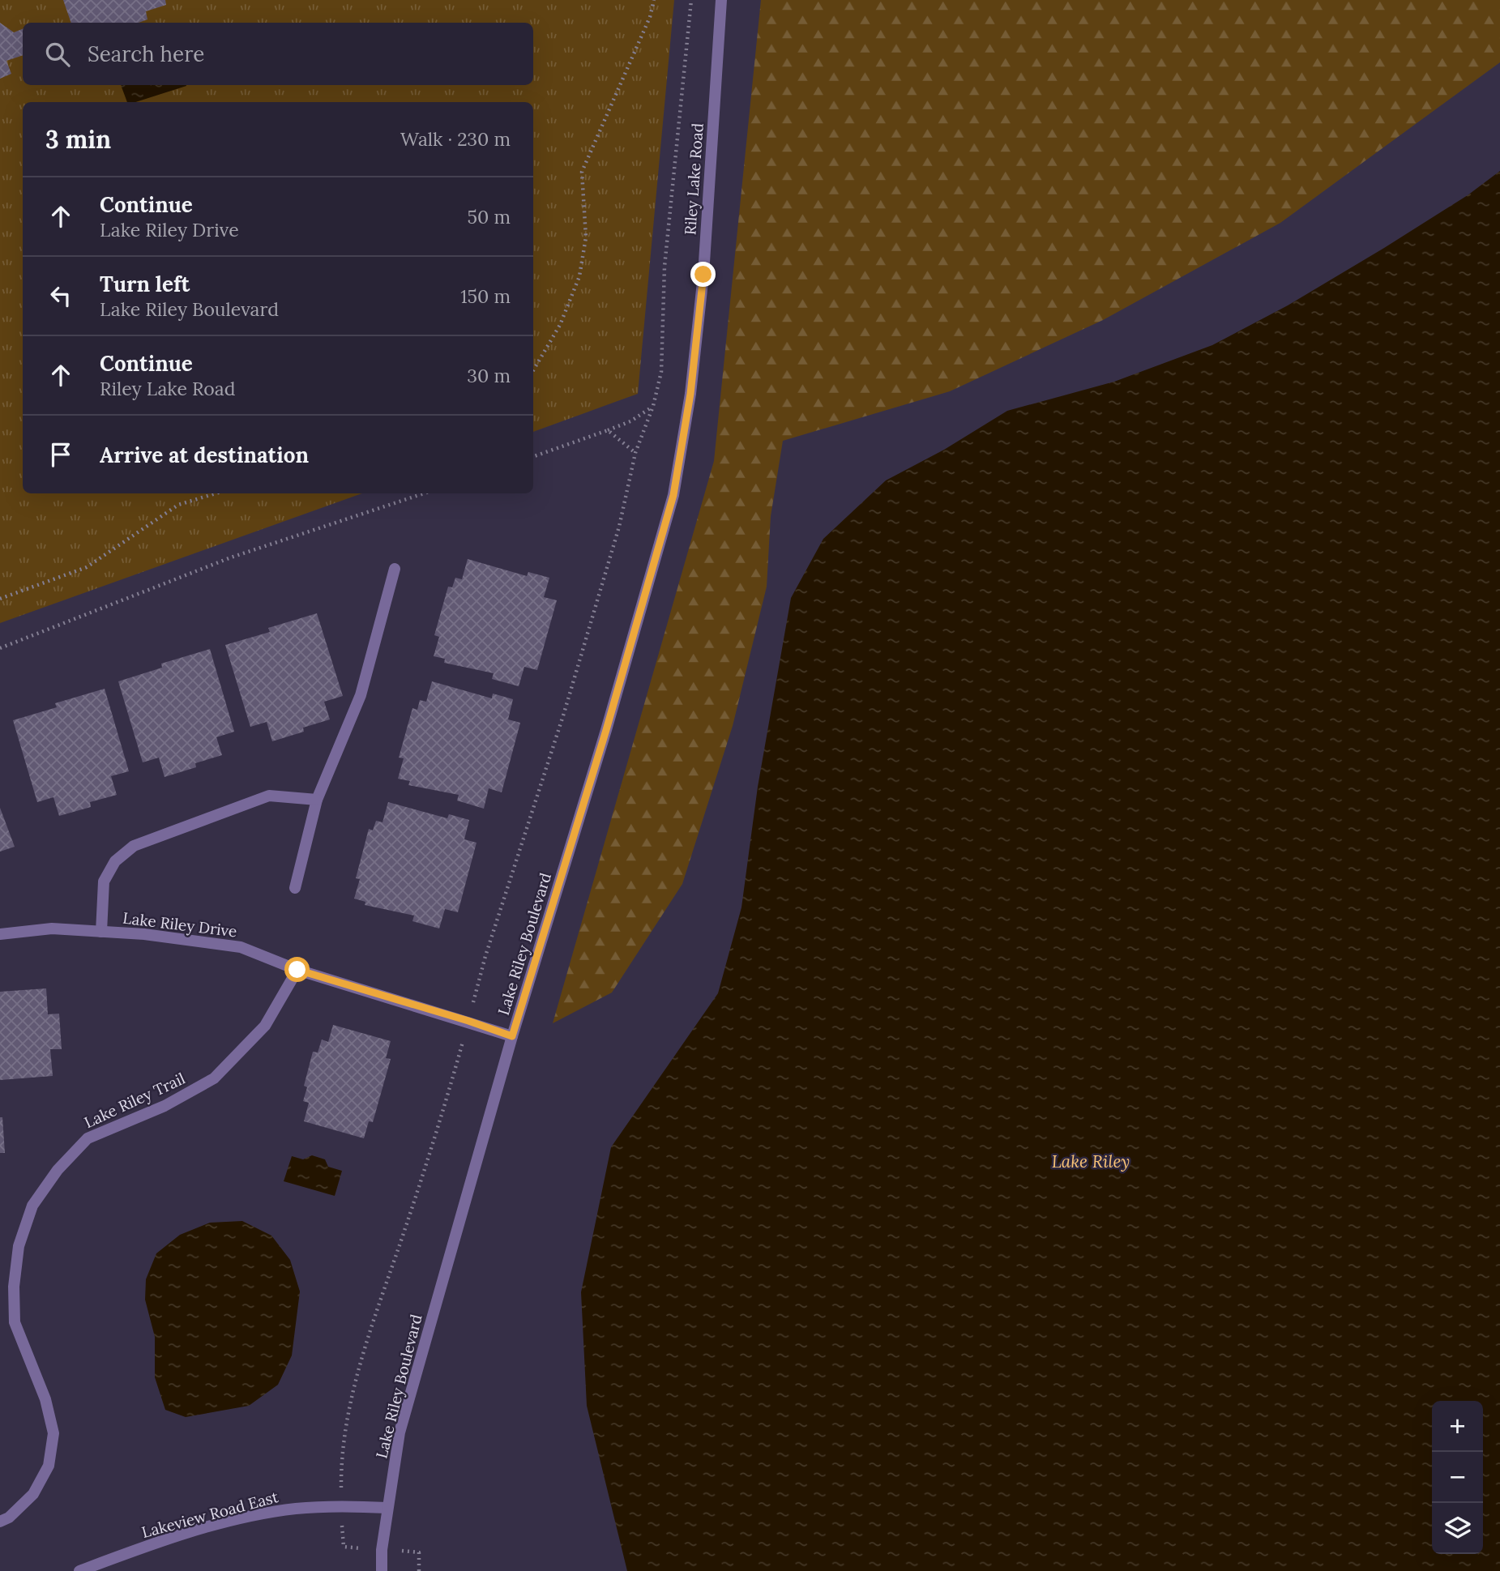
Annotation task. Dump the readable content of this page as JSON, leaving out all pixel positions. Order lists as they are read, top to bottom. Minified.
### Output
{"streets":{"street":["Riley Lake Road","Lake Riley Drive","Lake Riley Boulevard","Lake Riley Trail","Lakeview Road East"]},"crossings":[["Riley Lake Road","Lake Riley Boulevard"],["Lake Riley Drive","Lake Riley Boulevard"],["Lake Riley Drive","Lake Riley Trail"],["Lake Riley Boulevard","Lakeview Road East"]],"water":["Lake Riley"],"page":{"search":"Search here","heading":["3 min","Walk · 230 m"],"list":[["Continue","Lake Riley Drive","50 m"],["Turn left","Lake Riley Boulevard","150 m"],["Continue","Riley Lake Road","30 m"],"Arrive at destination"],"map_buttons":["+","−"]}}
